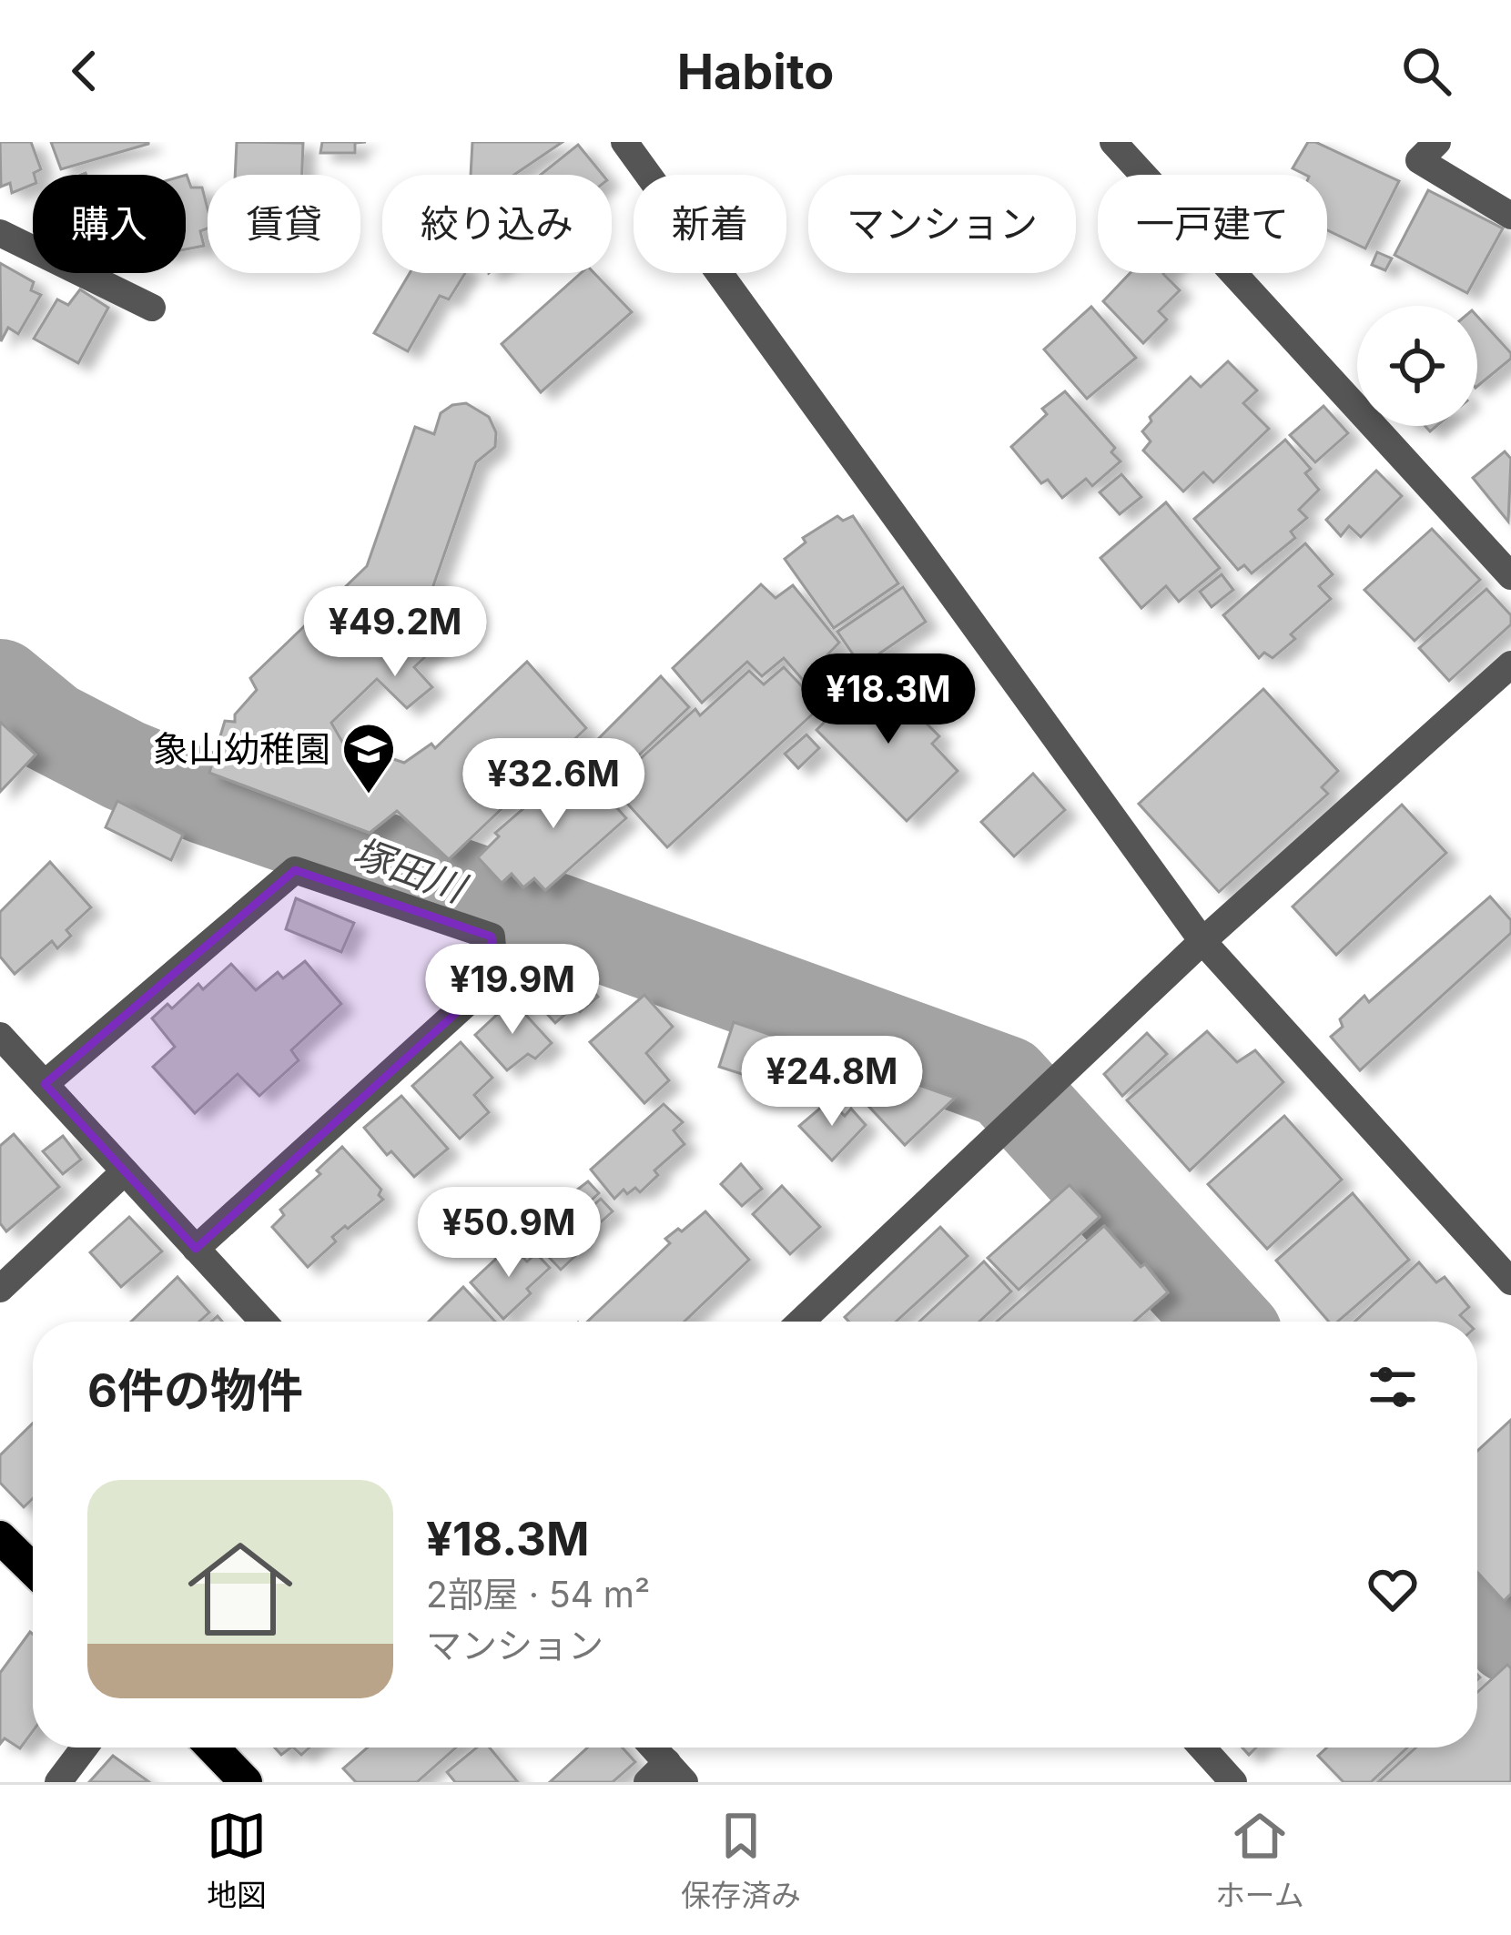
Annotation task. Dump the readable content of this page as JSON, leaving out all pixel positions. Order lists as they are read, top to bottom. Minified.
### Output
{"water":["塚田川"],"places":{"school or university":["象山幼稚園"]},"page":{"header":"Habito","chip":["購入","賃貸","絞り込み","新着","マンション","一戸建て"],"price":["¥49.2M","¥18.3M","¥32.6M","¥19.9M","¥24.8M","¥50.9M"],"heading":"6件の物件","list":[{"name":"¥18.3M","note":"2部屋 · 54 m² · マンション"}],"tabs":["地図","保存済み","ホーム"]}}
